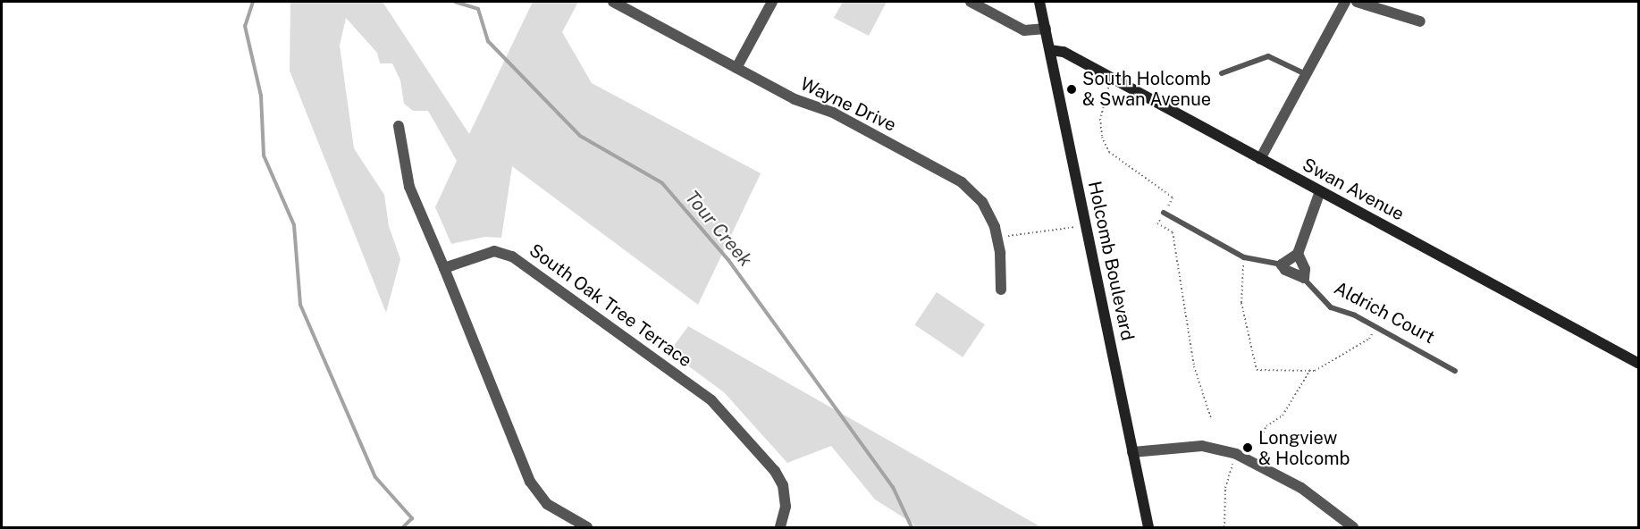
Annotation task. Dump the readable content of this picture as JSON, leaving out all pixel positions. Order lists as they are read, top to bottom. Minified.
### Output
{"streets":{"street":["Wayne Drive","Swan Avenue","Holcomb Boulevard","South Oak Tree Terrace","Aldrich Court"]},"crossings":[["Swan Avenue","Holcomb Boulevard"]],"water":["Tour Creek"],"places":["South Holcomb & Swan Avenue","Longview & Holcomb"]}
